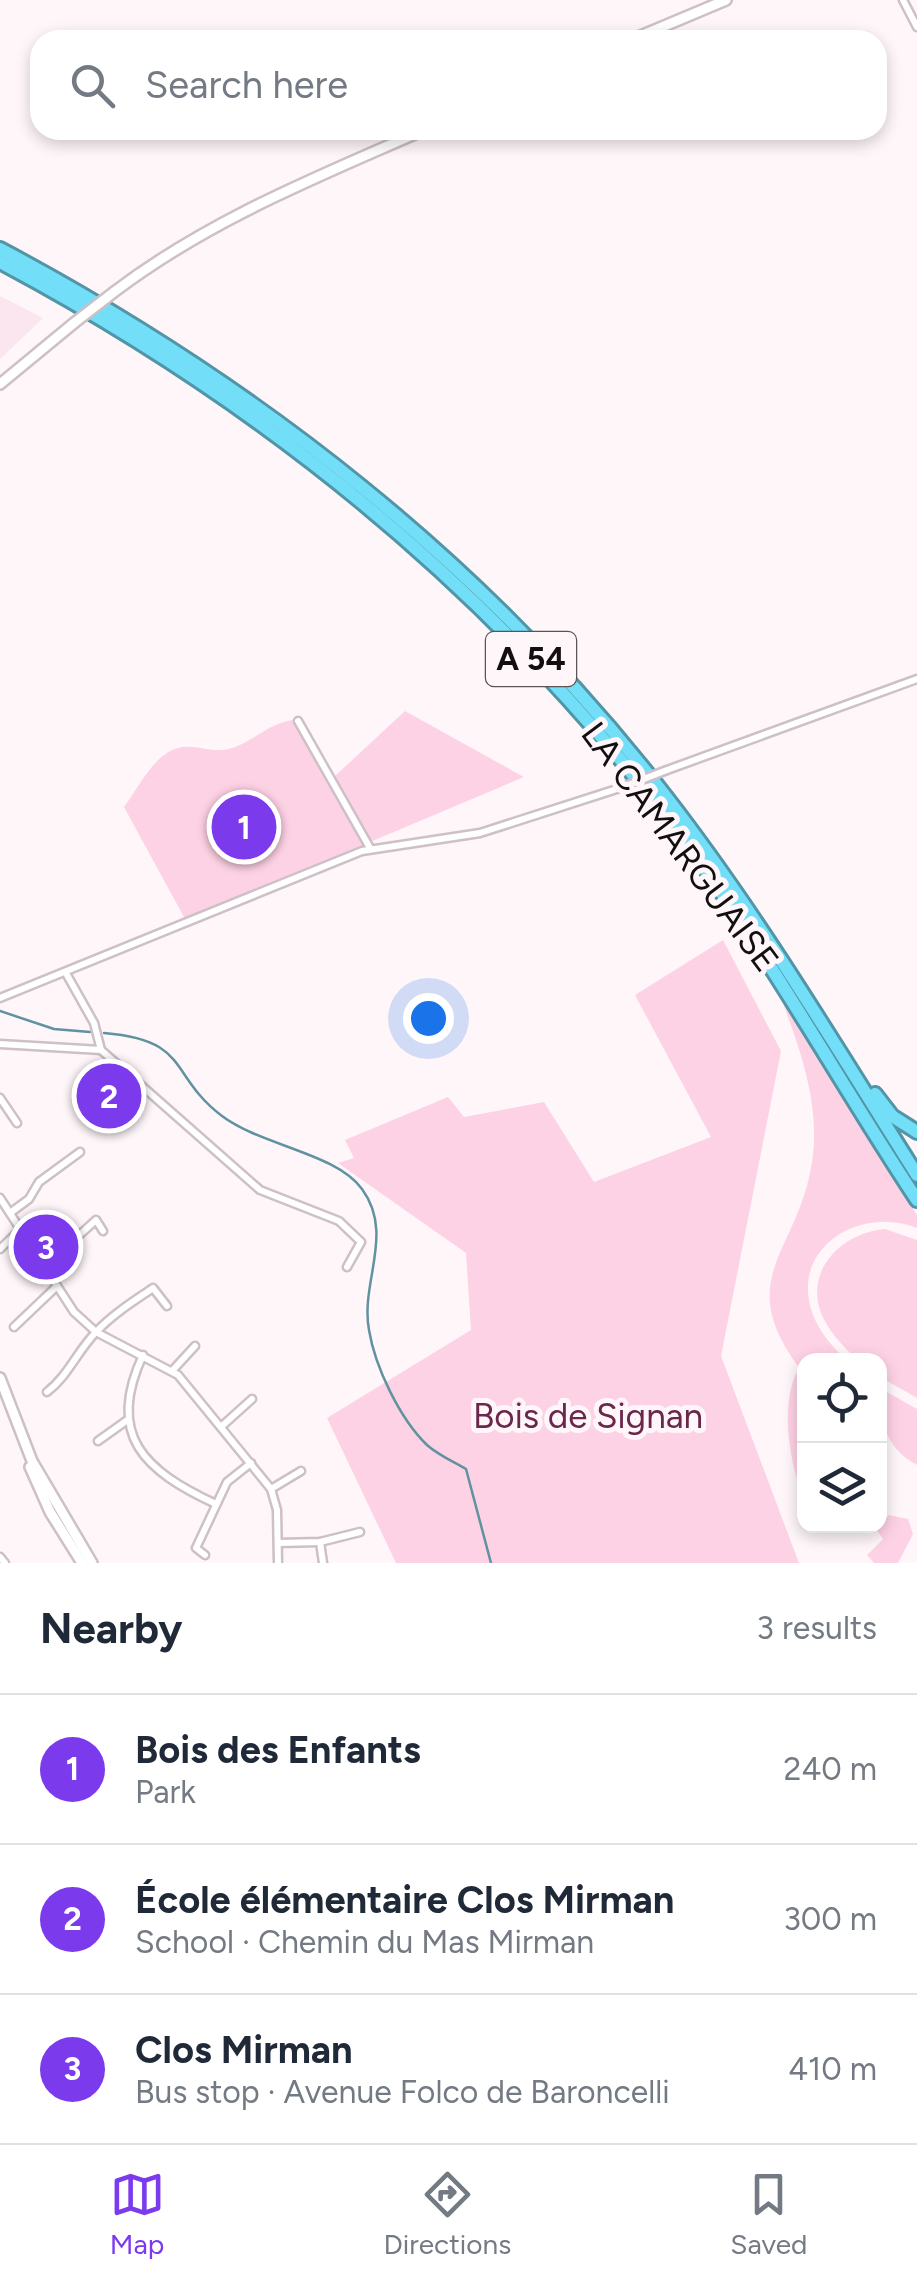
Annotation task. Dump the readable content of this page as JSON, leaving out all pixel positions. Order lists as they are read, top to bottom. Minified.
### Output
{"streets":{"highway":["A 54","LA CAMARGUAISE"]},"parks":["Bois de Signan"],"page":{"search":"Search here","pins":["1","2","3"],"heading":["Nearby","3 results"],"list":[{"mark":"1","name":"Bois des Enfants","note":"Park","value":"240 m"},{"mark":"2","name":"École élémentaire Clos Mirman","note":"School · Chemin du Mas Mirman","value":"300 m"},{"mark":"3","name":"Clos Mirman","note":"Bus stop · Avenue Folco de Baroncelli","value":"410 m"}],"nav":["Map","Directions","Saved"]}}
